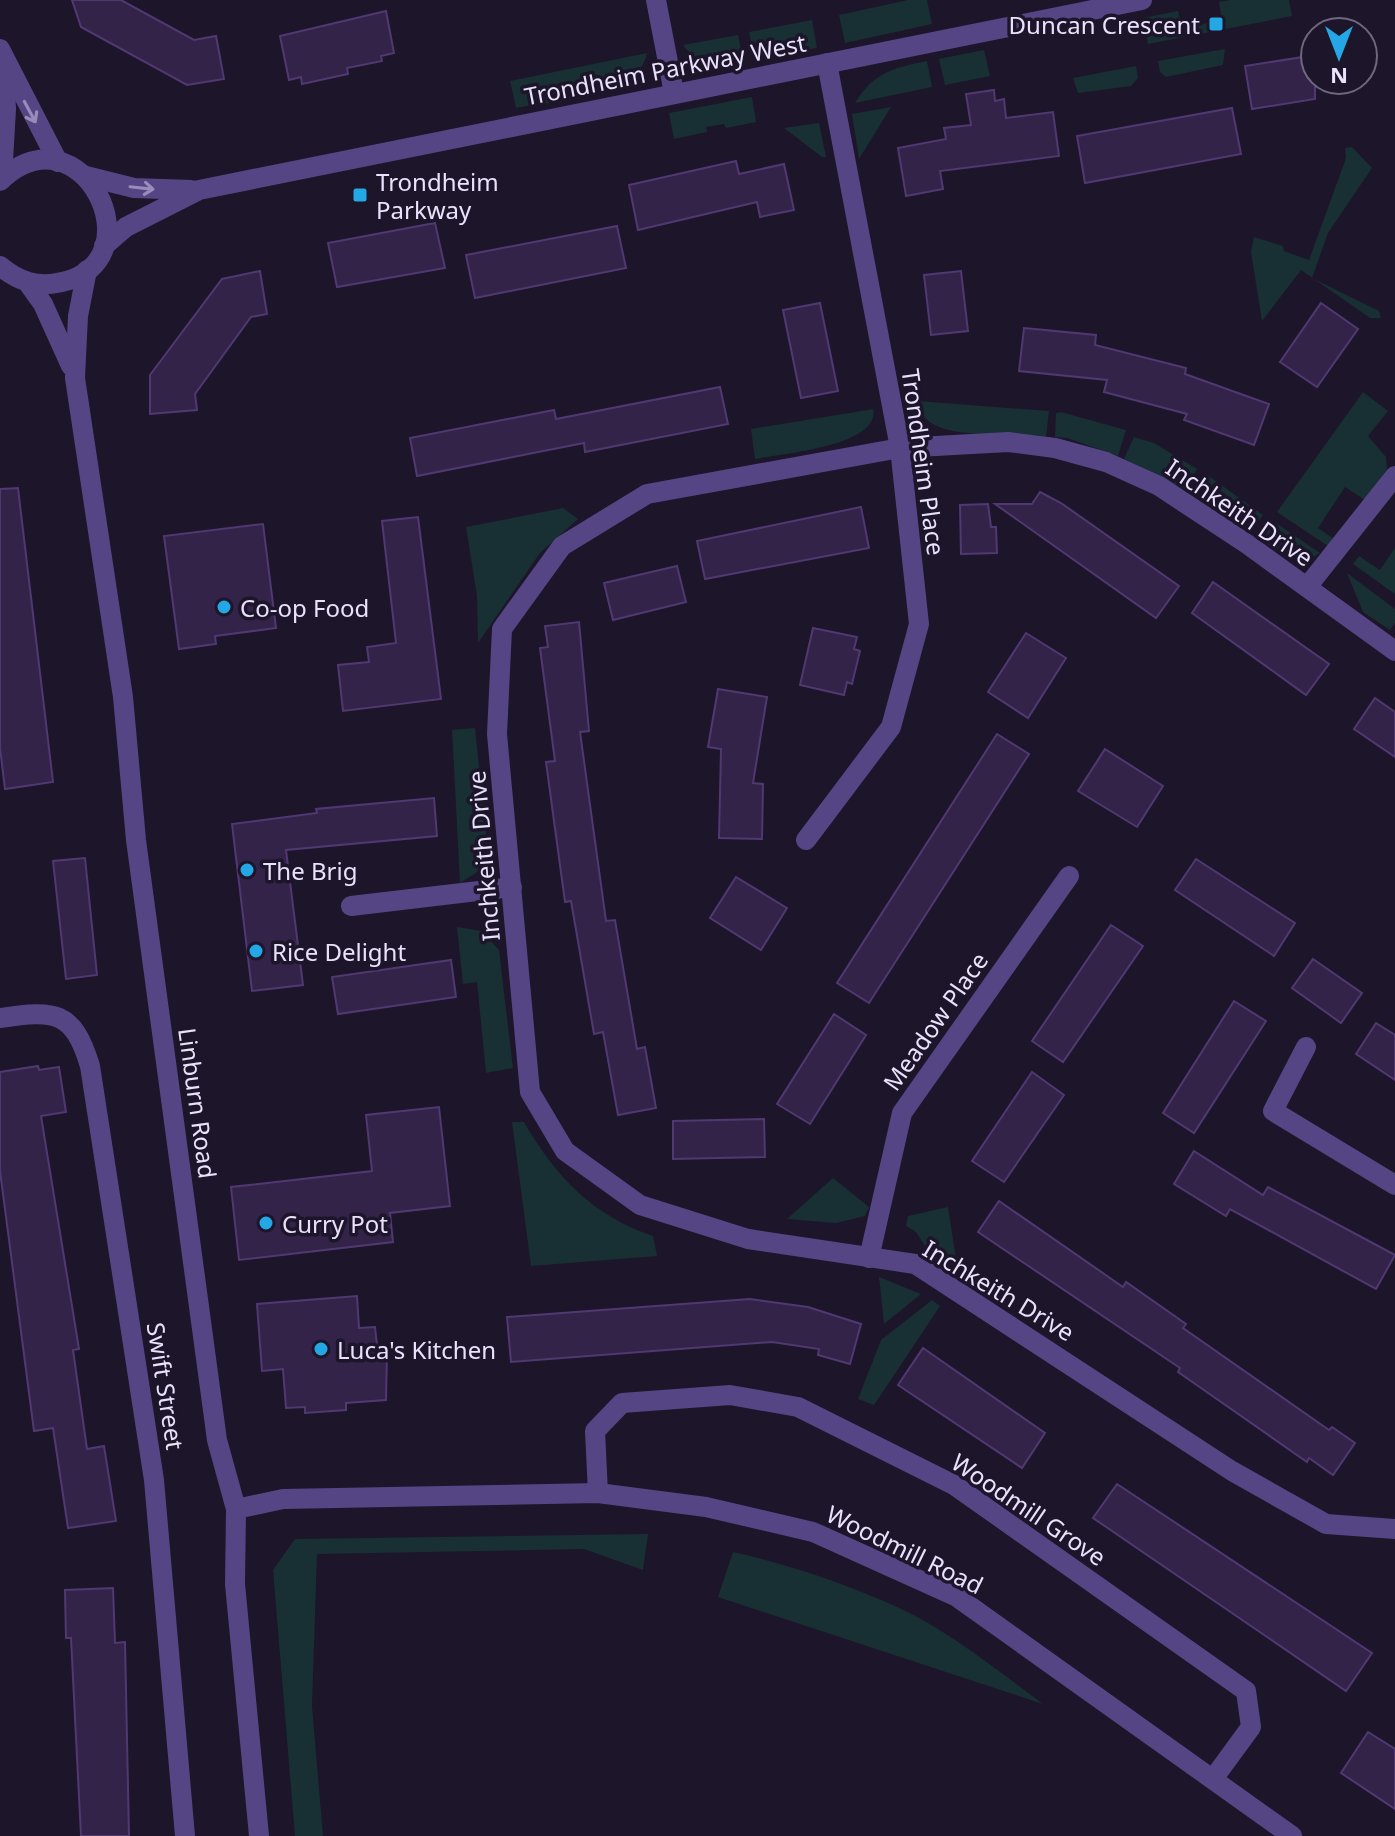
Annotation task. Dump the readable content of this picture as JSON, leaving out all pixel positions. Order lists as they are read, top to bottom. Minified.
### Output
{"streets":{"street":["Trondheim Parkway West","Trondheim Place","Inchkeith Drive","Meadow Place","Linburn Road","Swift Street","Woodmill Grove","Woodmill Road"]},"crossings":[["Trondheim Parkway West","Trondheim Place"],["Trondheim Parkway West","Linburn Road"],["Trondheim Place","Inchkeith Drive"],["Inchkeith Drive","Meadow Place"],["Linburn Road","Woodmill Road"],["Woodmill Grove","Woodmill Road"]],"places":{"transit":["Duncan Crescent","Trondheim Parkway"],"other":["Co-op Food","The Brig","Rice Delight","Curry Pot","Luca's Kitchen"]},"north":"bottom"}
